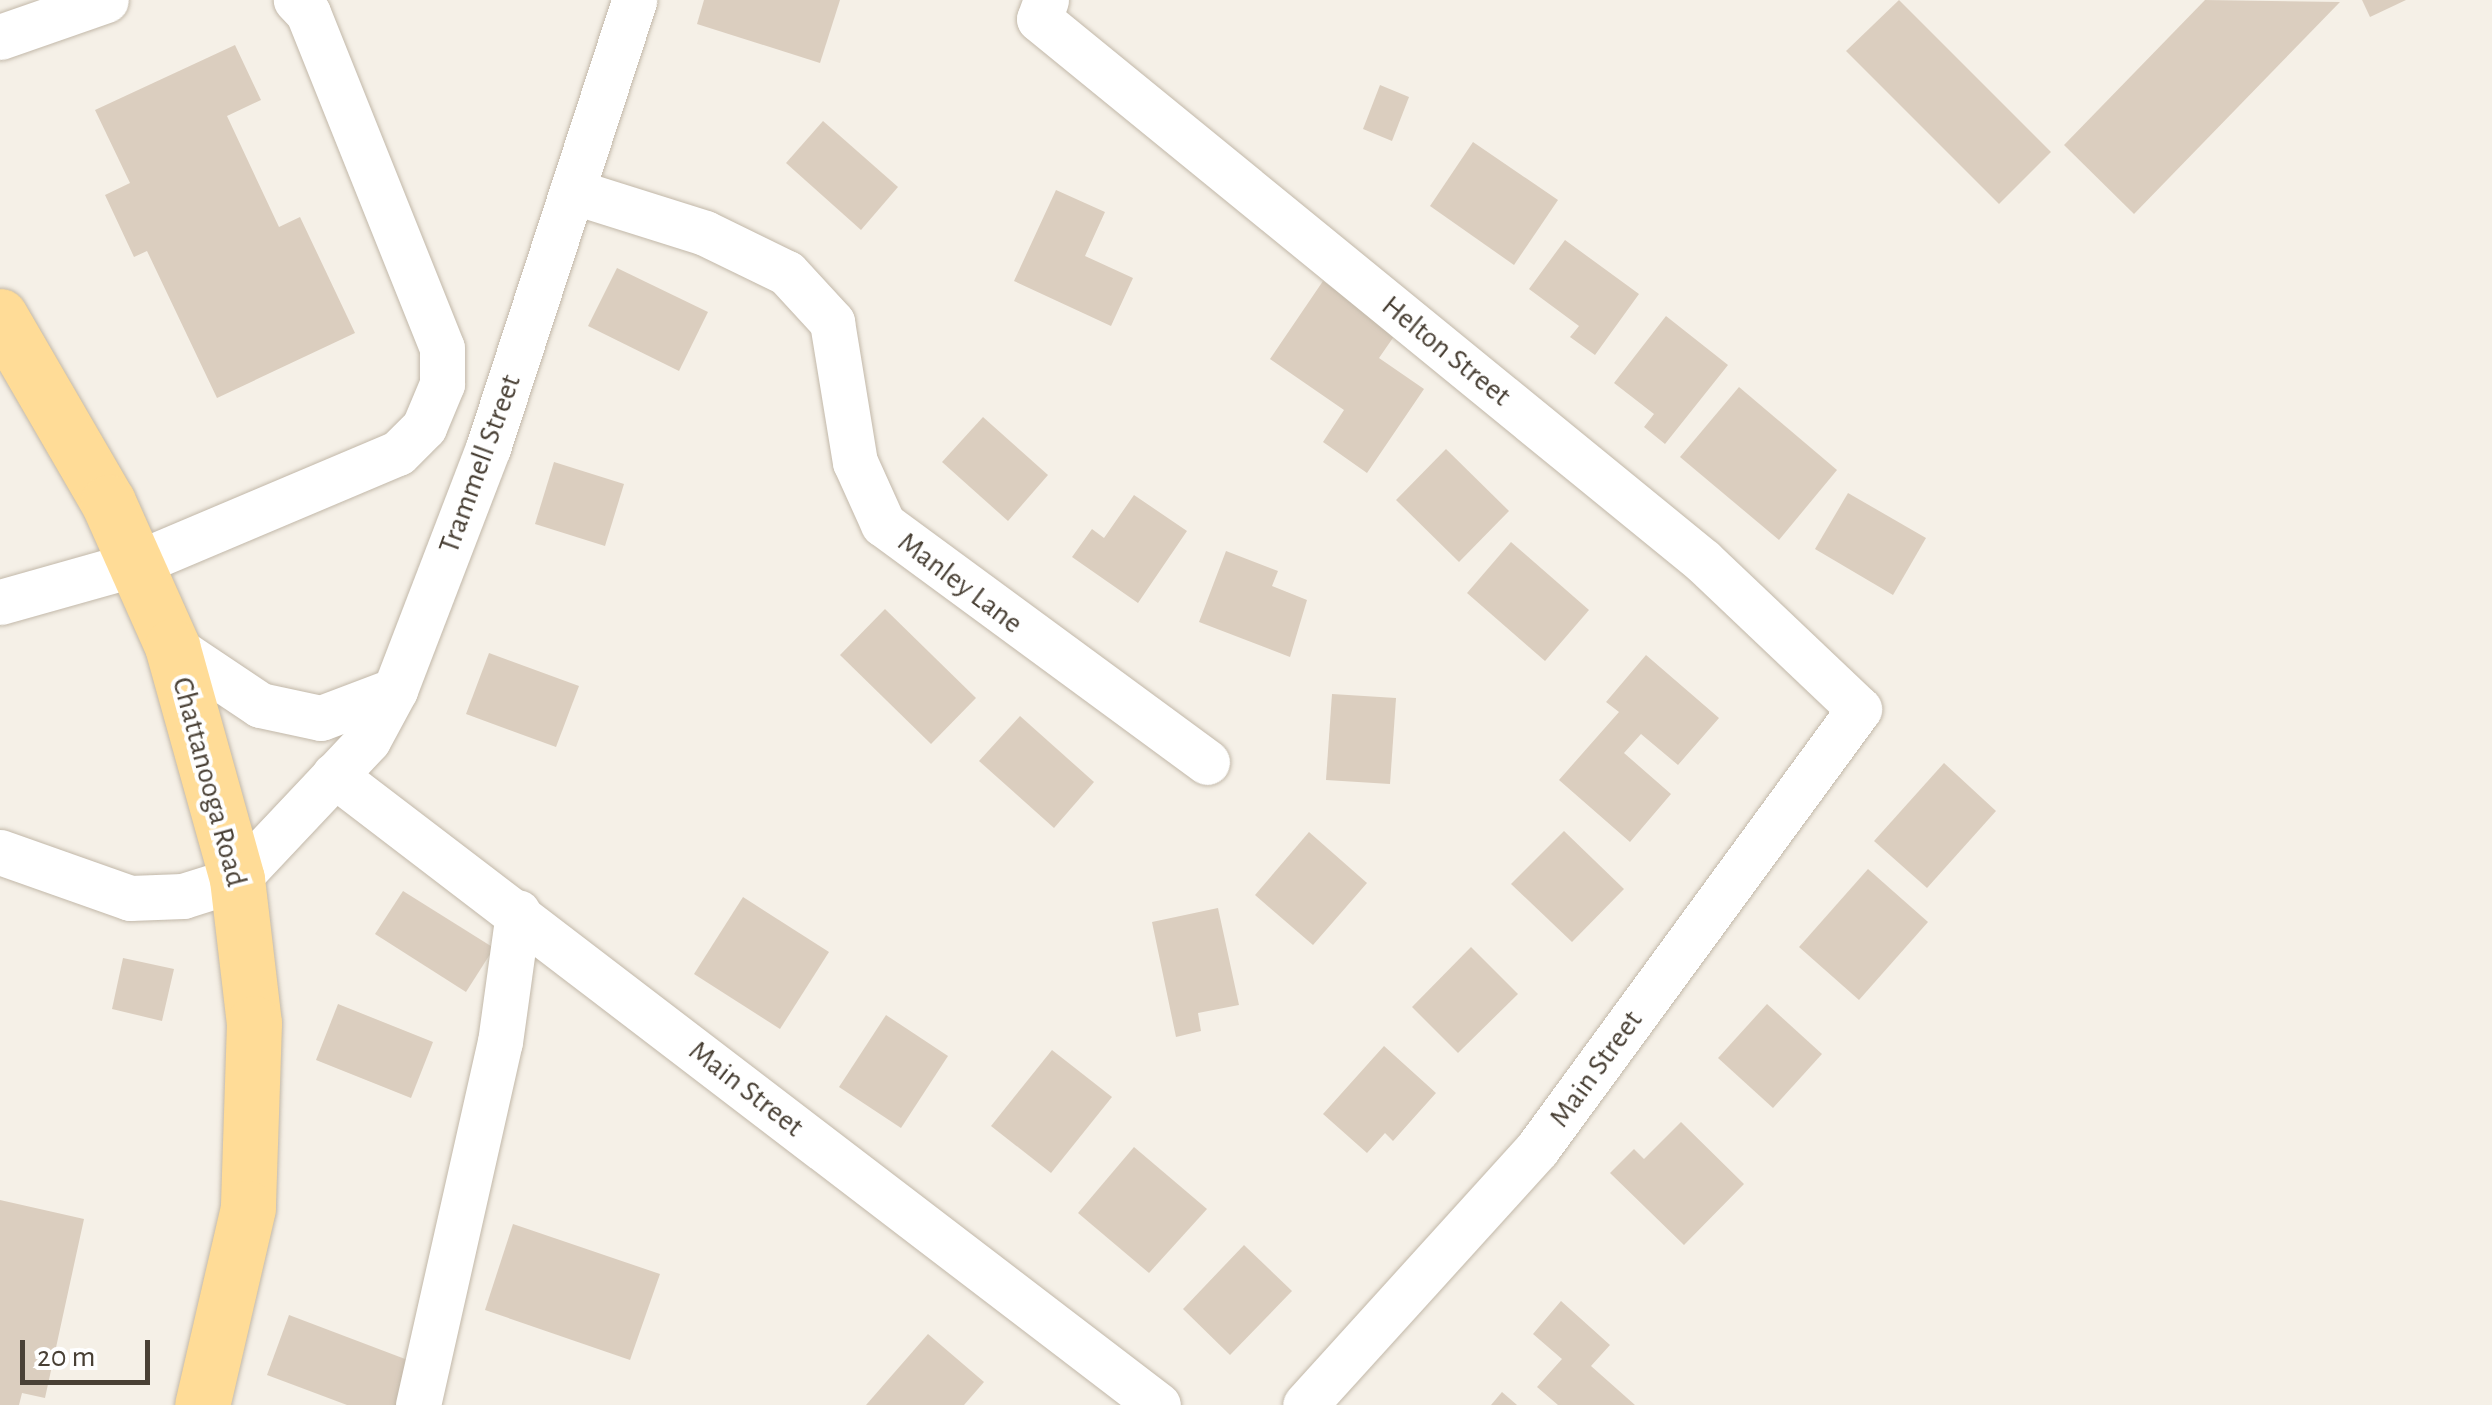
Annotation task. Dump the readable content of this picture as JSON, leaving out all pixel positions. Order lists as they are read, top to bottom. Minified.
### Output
{"streets":{"main road":["Chattanooga Road"],"street":["Helton Street","Trammell Street","Manley Lane","Main Street"]},"crossings":[["Helton Street","Main Street"],["Trammell Street","Manley Lane"],["Trammell Street","Chattanooga Road"],["Trammell Street","Main Street"]],"scale_bar":"20 m"}
